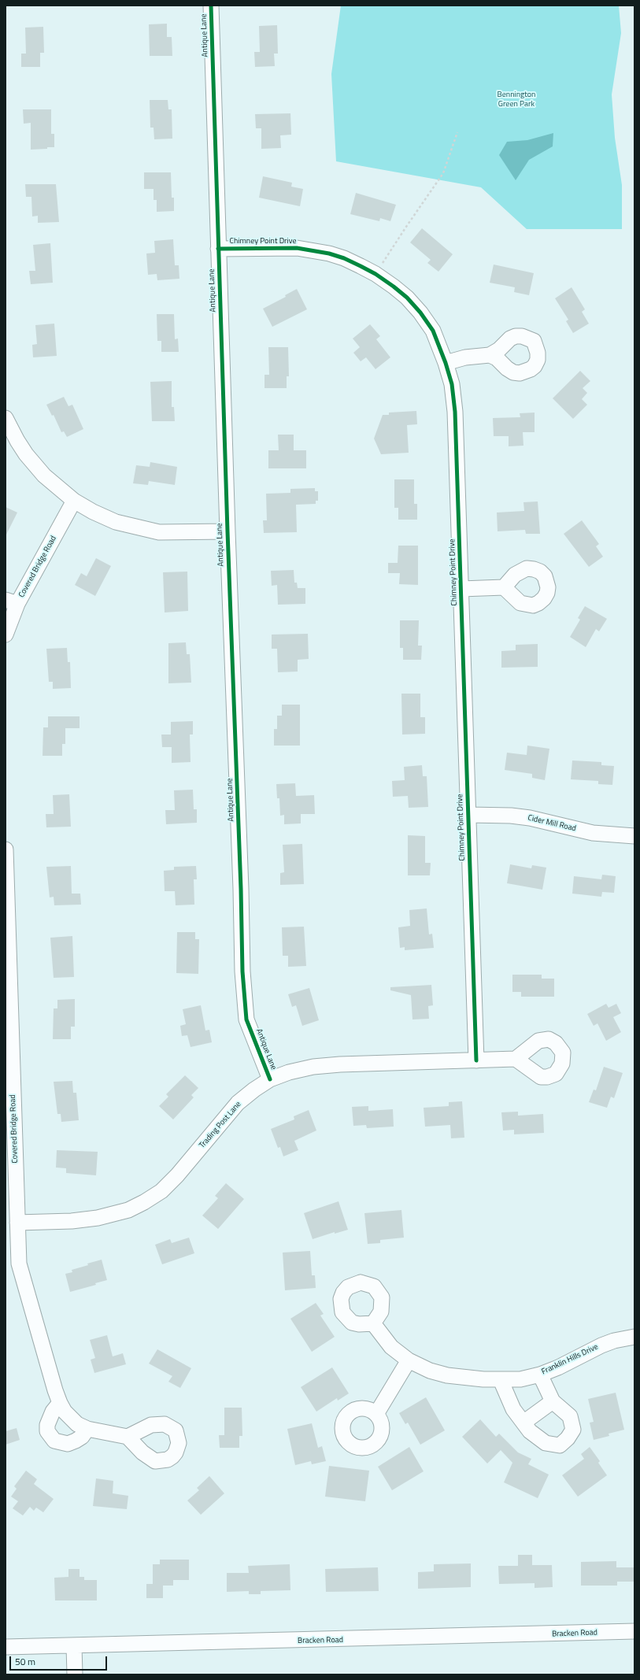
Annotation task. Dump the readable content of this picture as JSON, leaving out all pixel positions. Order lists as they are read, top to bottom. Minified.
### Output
{"streets":{"street":["Antique Lane","Chimney Point Drive","Covered Bridge Road","Cider Mill Road","Trading Post Lane","Franklin Hills Drive","Bracken Road"]},"crossings":[["Antique Lane","Chimney Point Drive"],["Antique Lane","Trading Post Lane"],["Chimney Point Drive","Cider Mill Road"],["Chimney Point Drive","Trading Post Lane"],["Covered Bridge Road","Trading Post Lane"]],"parks":["Bennington Green Park"],"scale_bar":"50 m"}
